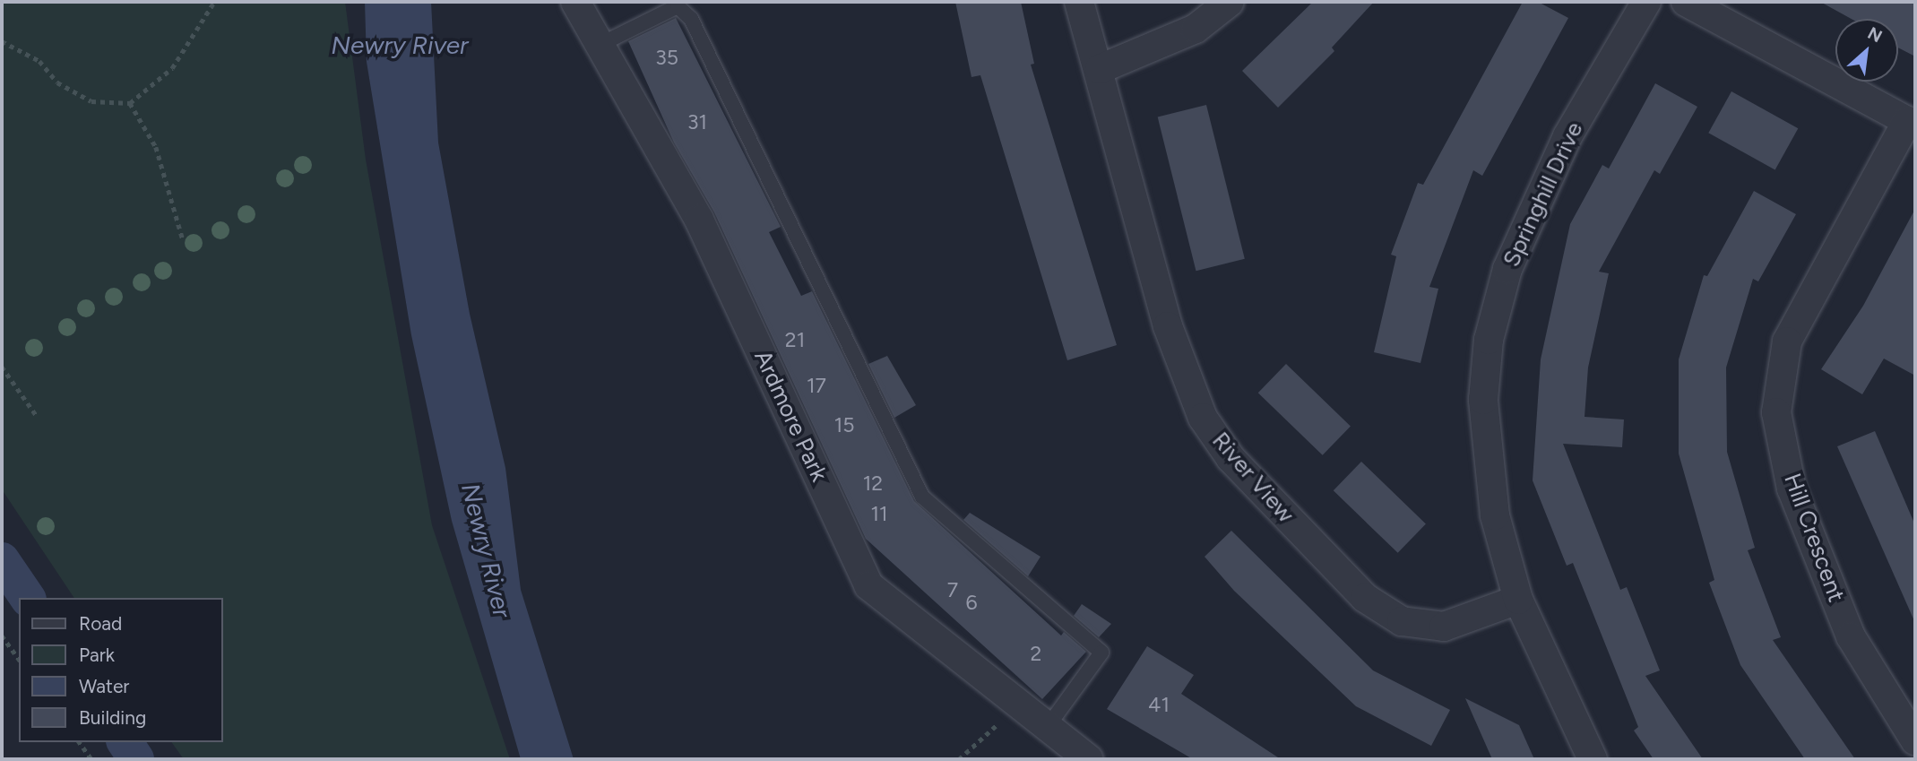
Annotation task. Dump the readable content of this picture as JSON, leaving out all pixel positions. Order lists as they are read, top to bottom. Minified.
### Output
{"streets":{"street":["Springhill Drive","Ardmore Park","River View","Hill Crescent"]},"crossings":[["Springhill Drive","River View"]],"water":["Newry River"],"house_numbers":["35","31","21","17","15","12","11","7","6","2","41"],"legend":["Road","Park","Water","Building"],"north":"top right"}
